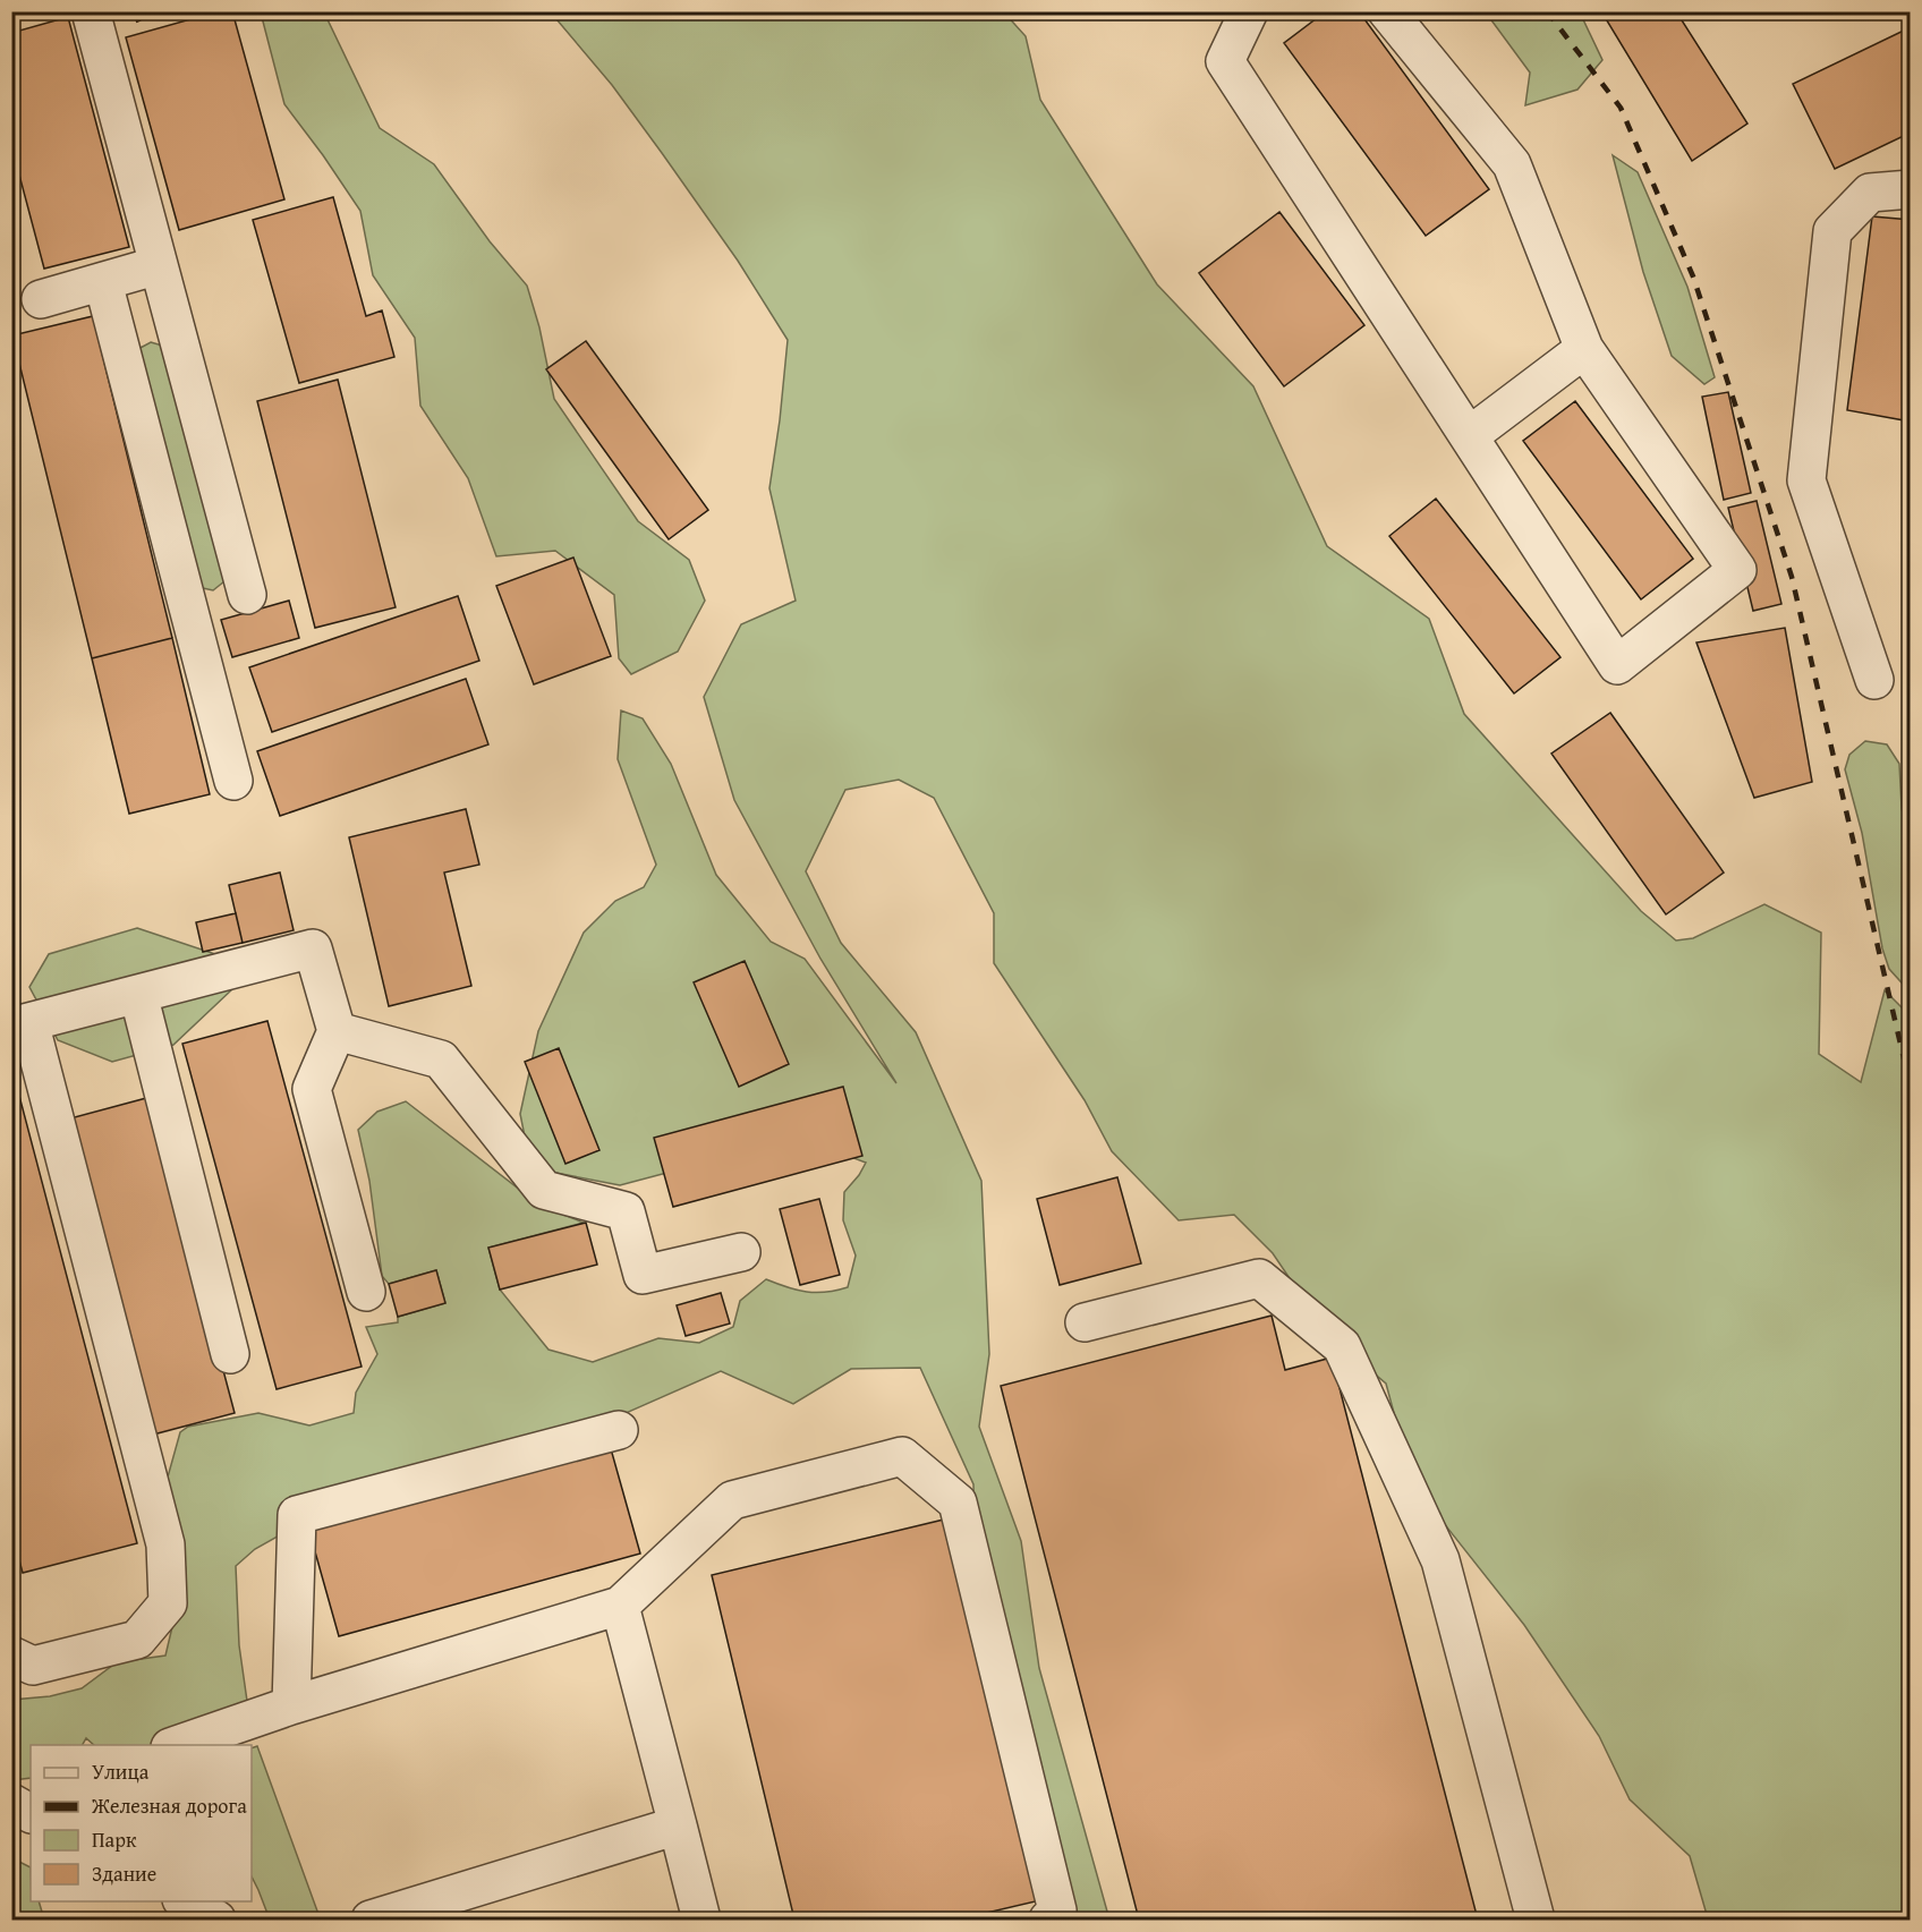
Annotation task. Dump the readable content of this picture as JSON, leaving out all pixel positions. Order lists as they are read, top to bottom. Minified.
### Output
{"legend":["Улица","Железная дорога","Парк","Здание"]}
